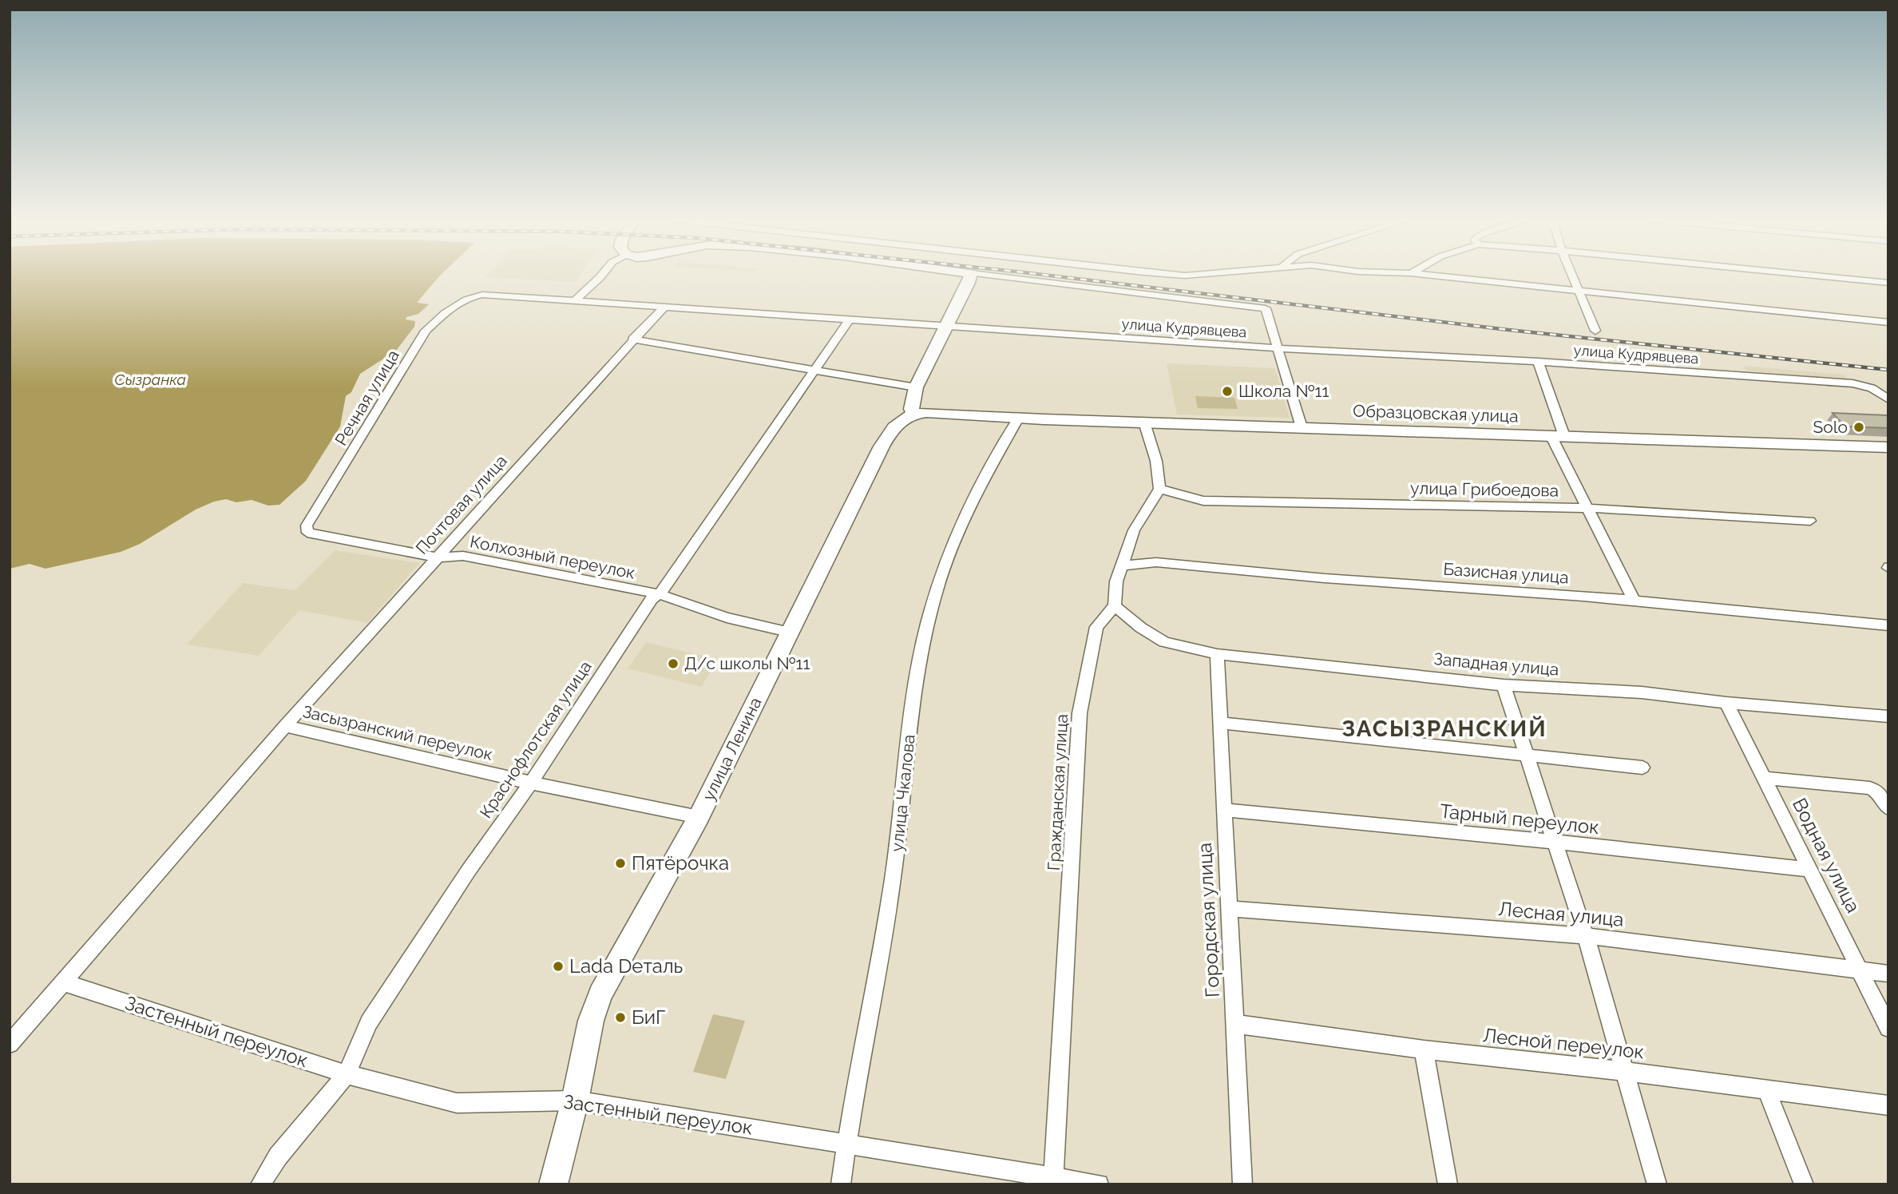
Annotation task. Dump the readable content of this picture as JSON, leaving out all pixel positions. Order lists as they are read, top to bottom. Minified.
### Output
{"streets":{"main road":["Образцовская улица","улица Ленина"],"street":["улица Кудрявцева","Речная улица","улица Грибоедова","Почтовая улица","Колхозный переулок","Базисная улица","Западная улица","Засызранский переулок","Краснофлотская улица","Гражданская улица","улица Чкалова","Тарный переулок","Водная улица","Лесная улица","Городская улица","Застенный переулок","Лесной переулок"]},"crossings":[["улица Кудрявцева","Речная улица"],["улица Кудрявцева","Почтовая улица"],["улица Кудрявцева","Краснофлотская улица"],["Речная улица","Колхозный переулок"],["Образцовская улица","улица Ленина"],["Образцовская улица","улица Чкалова"],["Почтовая улица","Колхозный переулок"],["Почтовая улица","Засызранский переулок"],["Почтовая улица","Застенный переулок"],["Колхозный переулок","Краснофлотская улица"],["Колхозный переулок","улица Ленина"],["Западная улица","Гражданская улица"],["Западная улица","Водная улица"],["Западная улица","Городская улица"],["Засызранский переулок","Краснофлотская улица"],["Засызранский переулок","улица Ленина"],["Краснофлотская улица","Застенный переулок"],["улица Ленина","Застенный переулок"],["Гражданская улица","Застенный переулок"],["улица Чкалова","Застенный переулок"],["Тарный переулок","Водная улица"],["Тарный переулок","Городская улица"],["Водная улица","Лесная улица"],["Лесная улица","Городская улица"],["Городская улица","Лесной переулок"]],"districts":["ЗАСЫЗРАНСКИЙ"],"water":["Сызранка"],"places":["Школа №11","Solo","Д/с школы №11","Пятёрочка","Lada Dеталь","БиГ"]}
